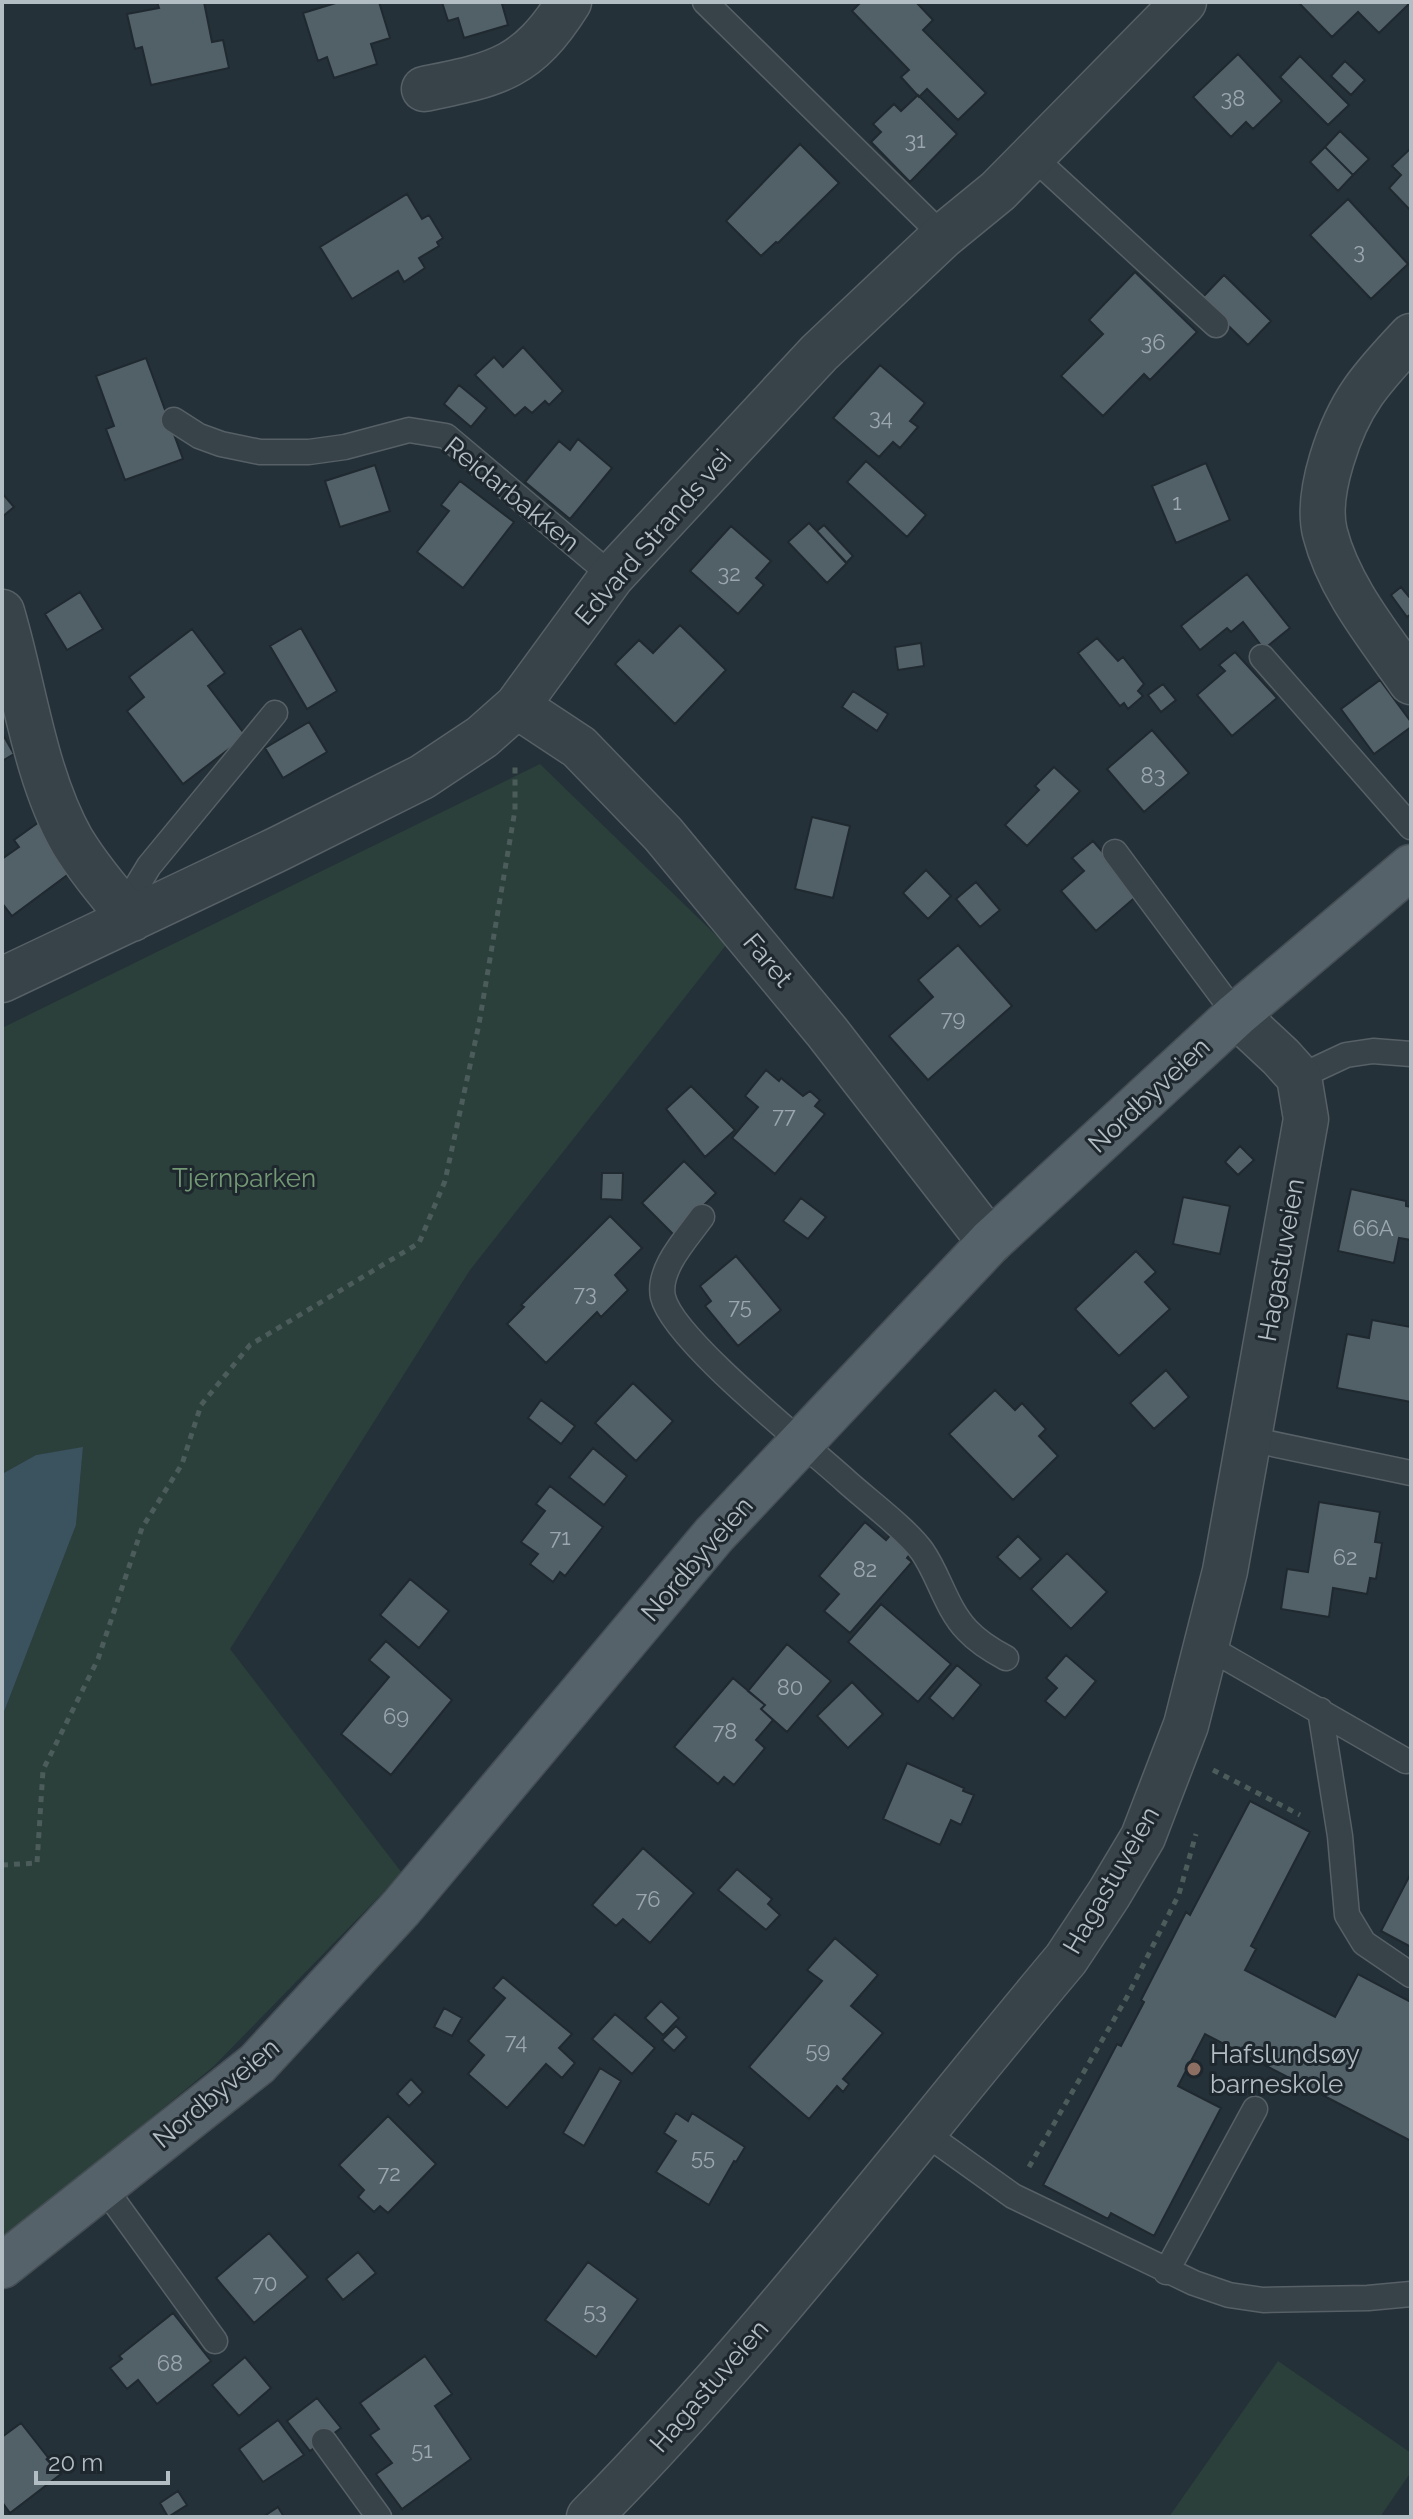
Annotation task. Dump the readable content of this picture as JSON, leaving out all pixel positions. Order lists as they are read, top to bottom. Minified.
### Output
{"streets":{"main road":["Nordbyveien"],"street":["Edvard Strands vei","Faret","Hagastuveien"],"lane":["Reidarbakken"]},"crossings":[["Reidarbakken","Edvard Strands vei"],["Edvard Strands vei","Faret"],["Faret","Nordbyveien"]],"parks":["Tjernparken"],"places":["Hafslundsøy barneskole"],"house_numbers":["38","31","3","36","34","1","32","83","79","77","66A","73","75","71","62","82","80","69","78","76","74","59","55","72","70","53","68","51"],"scale_bar":"20 m"}
